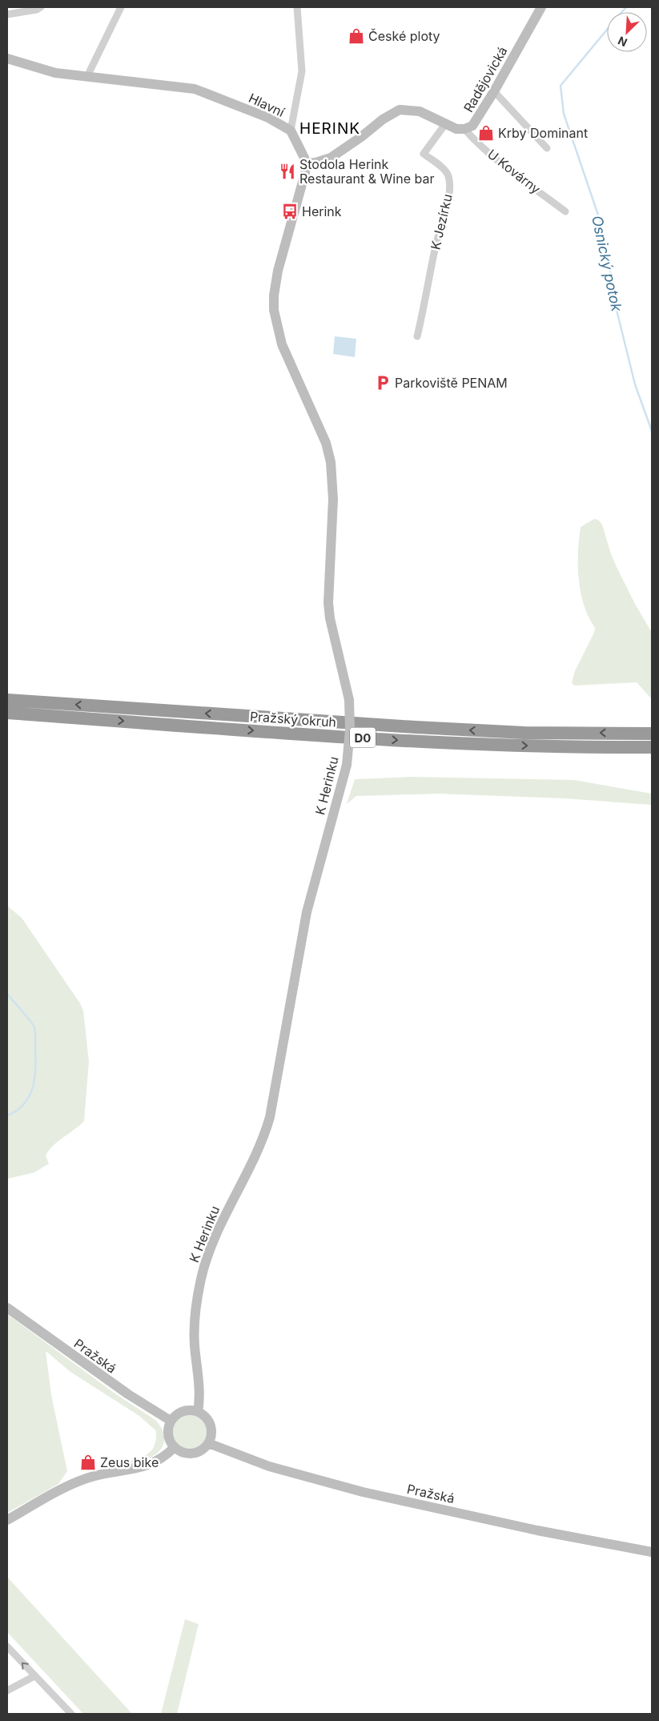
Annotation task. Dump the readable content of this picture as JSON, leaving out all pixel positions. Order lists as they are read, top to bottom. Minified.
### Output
{"streets":{"highway":["Pražský okruh","D0"],"street":["Radějovická","Hlavní","U Kovárny","K Jezírku","K Herinku","Pražská"]},"crossings":[["Radějovická","Hlavní"],["Radějovická","U Kovárny"],["Radějovická","K Jezírku"],["Radějovická","K Herinku"],["Hlavní","K Herinku"],["K Herinku","Pražská"]],"districts":["HERINK"],"water":["Osnický potok"],"places":{"shop":["České ploty","Krby Dominant","Zeus bike"],"restaurant":["Stodola Herink Restaurant & Wine bar"],"bus stop":["Herink"],"parking":["Parkoviště PENAM"]},"north":"bottom left"}
